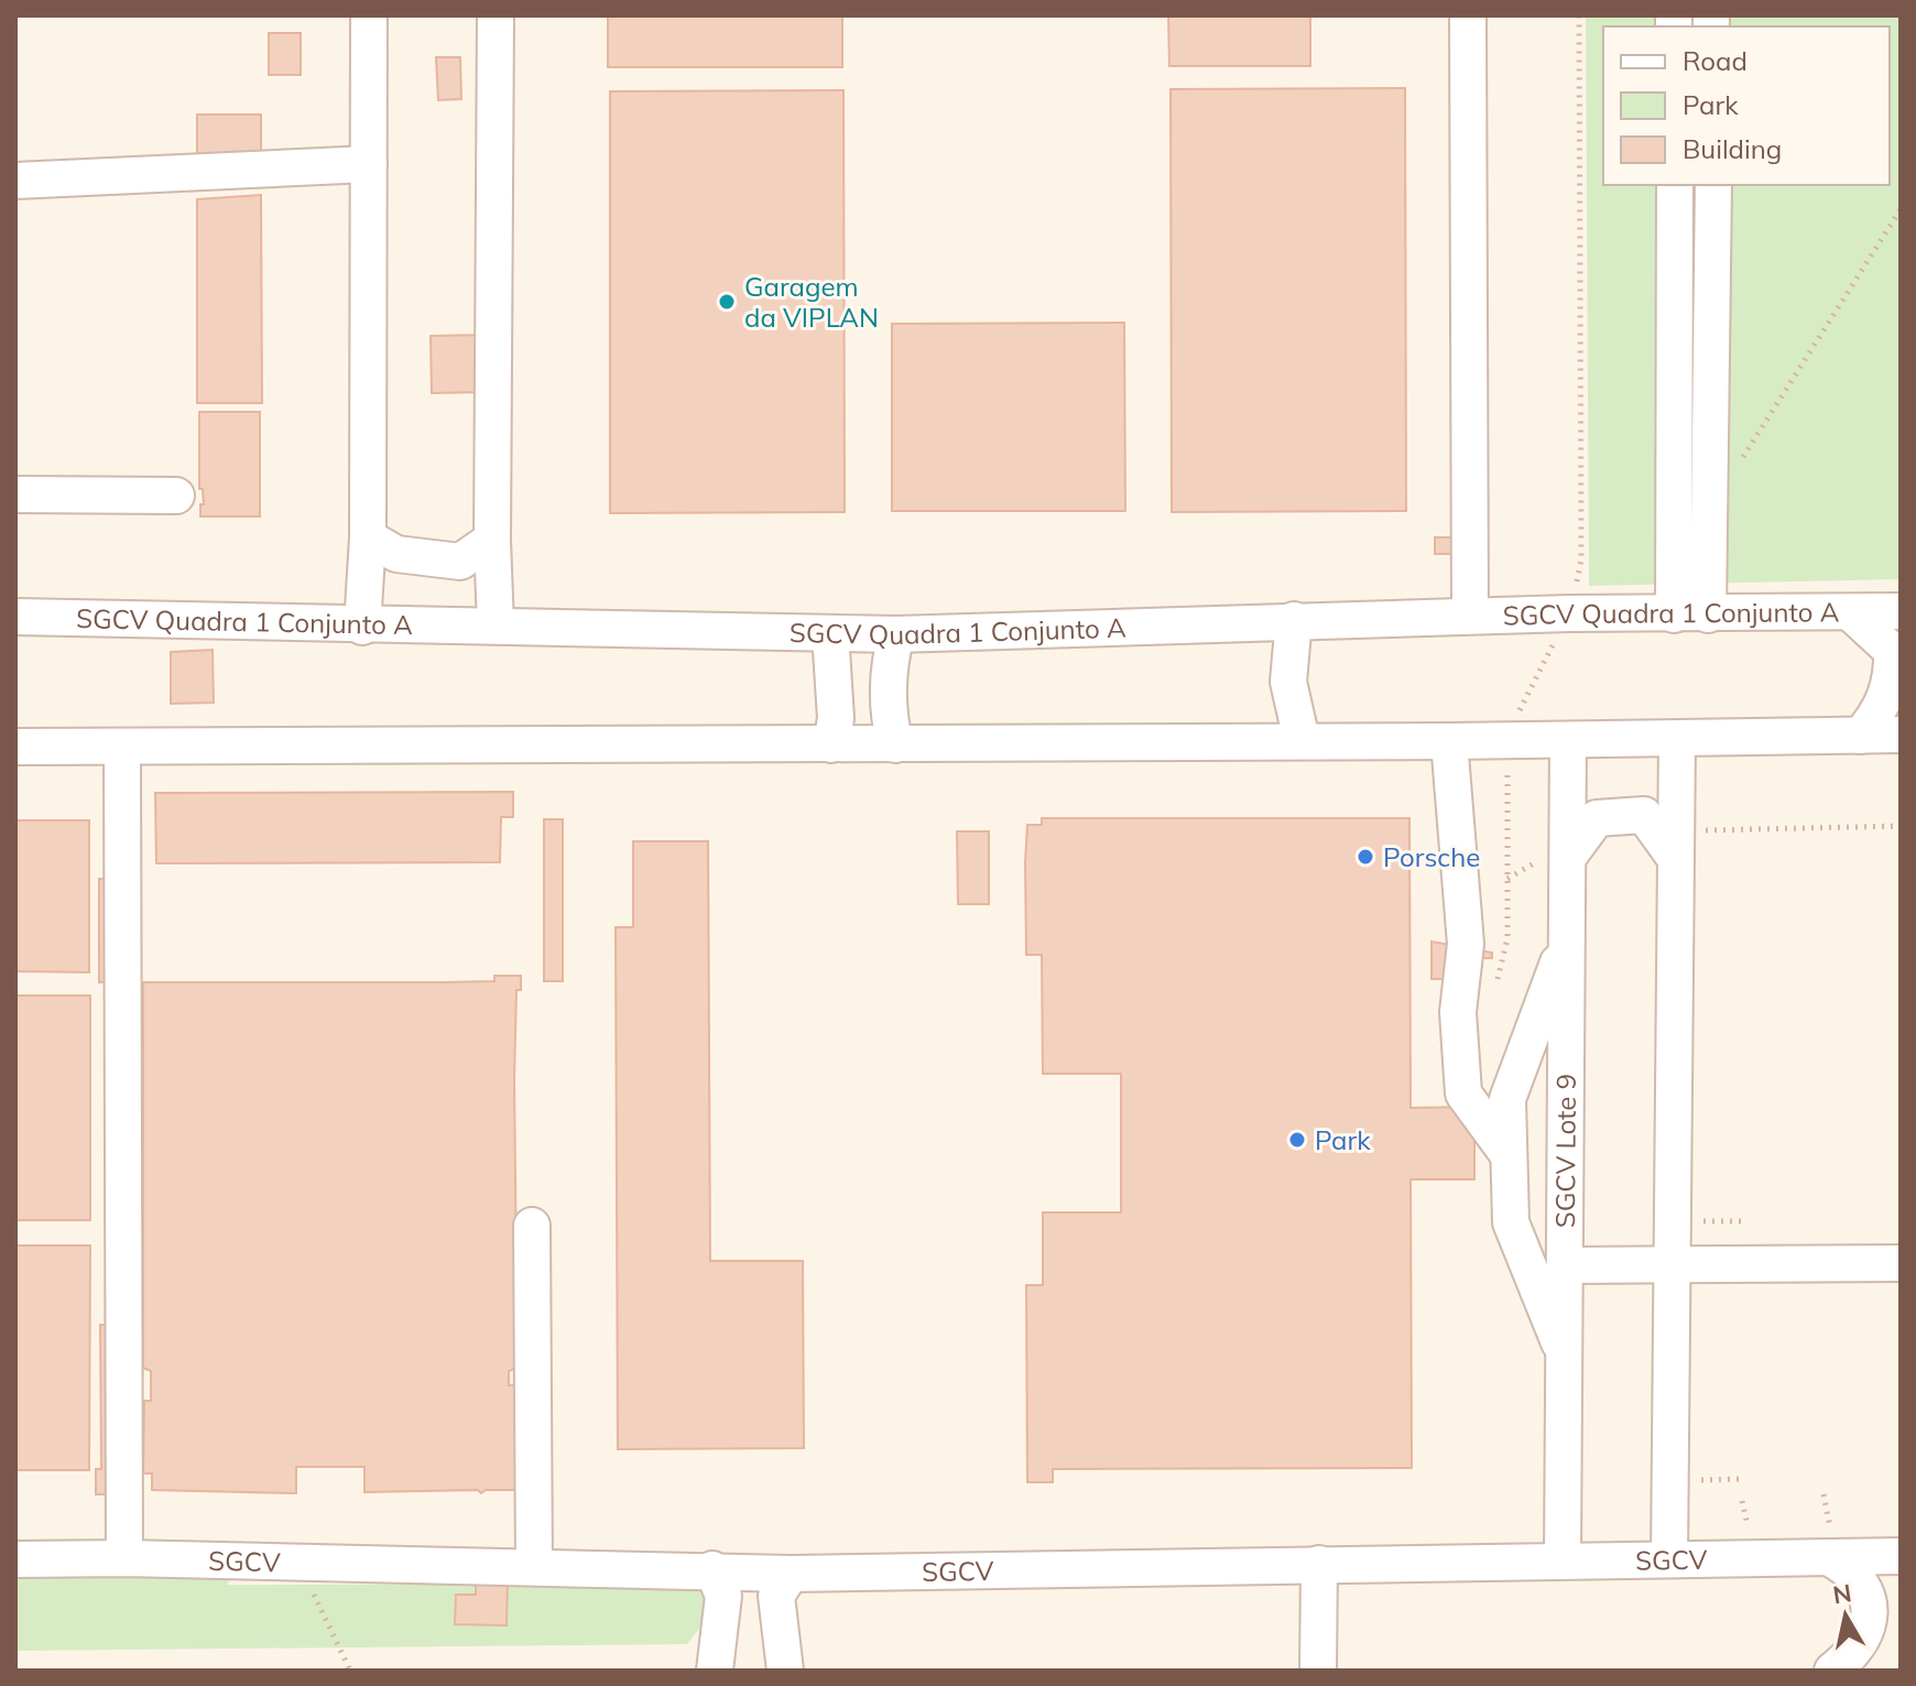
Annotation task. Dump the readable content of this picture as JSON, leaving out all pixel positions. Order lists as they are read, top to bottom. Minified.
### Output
{"streets":{"street":["SGCV Quadra 1 Conjunto A","SGCV Lote 9","SGCV"]},"crossings":[["SGCV Lote 9","SGCV"]],"places":["Garagem da VIPLAN","Porsche","Park"],"legend":["Road","Park","Building"],"north":"top"}
